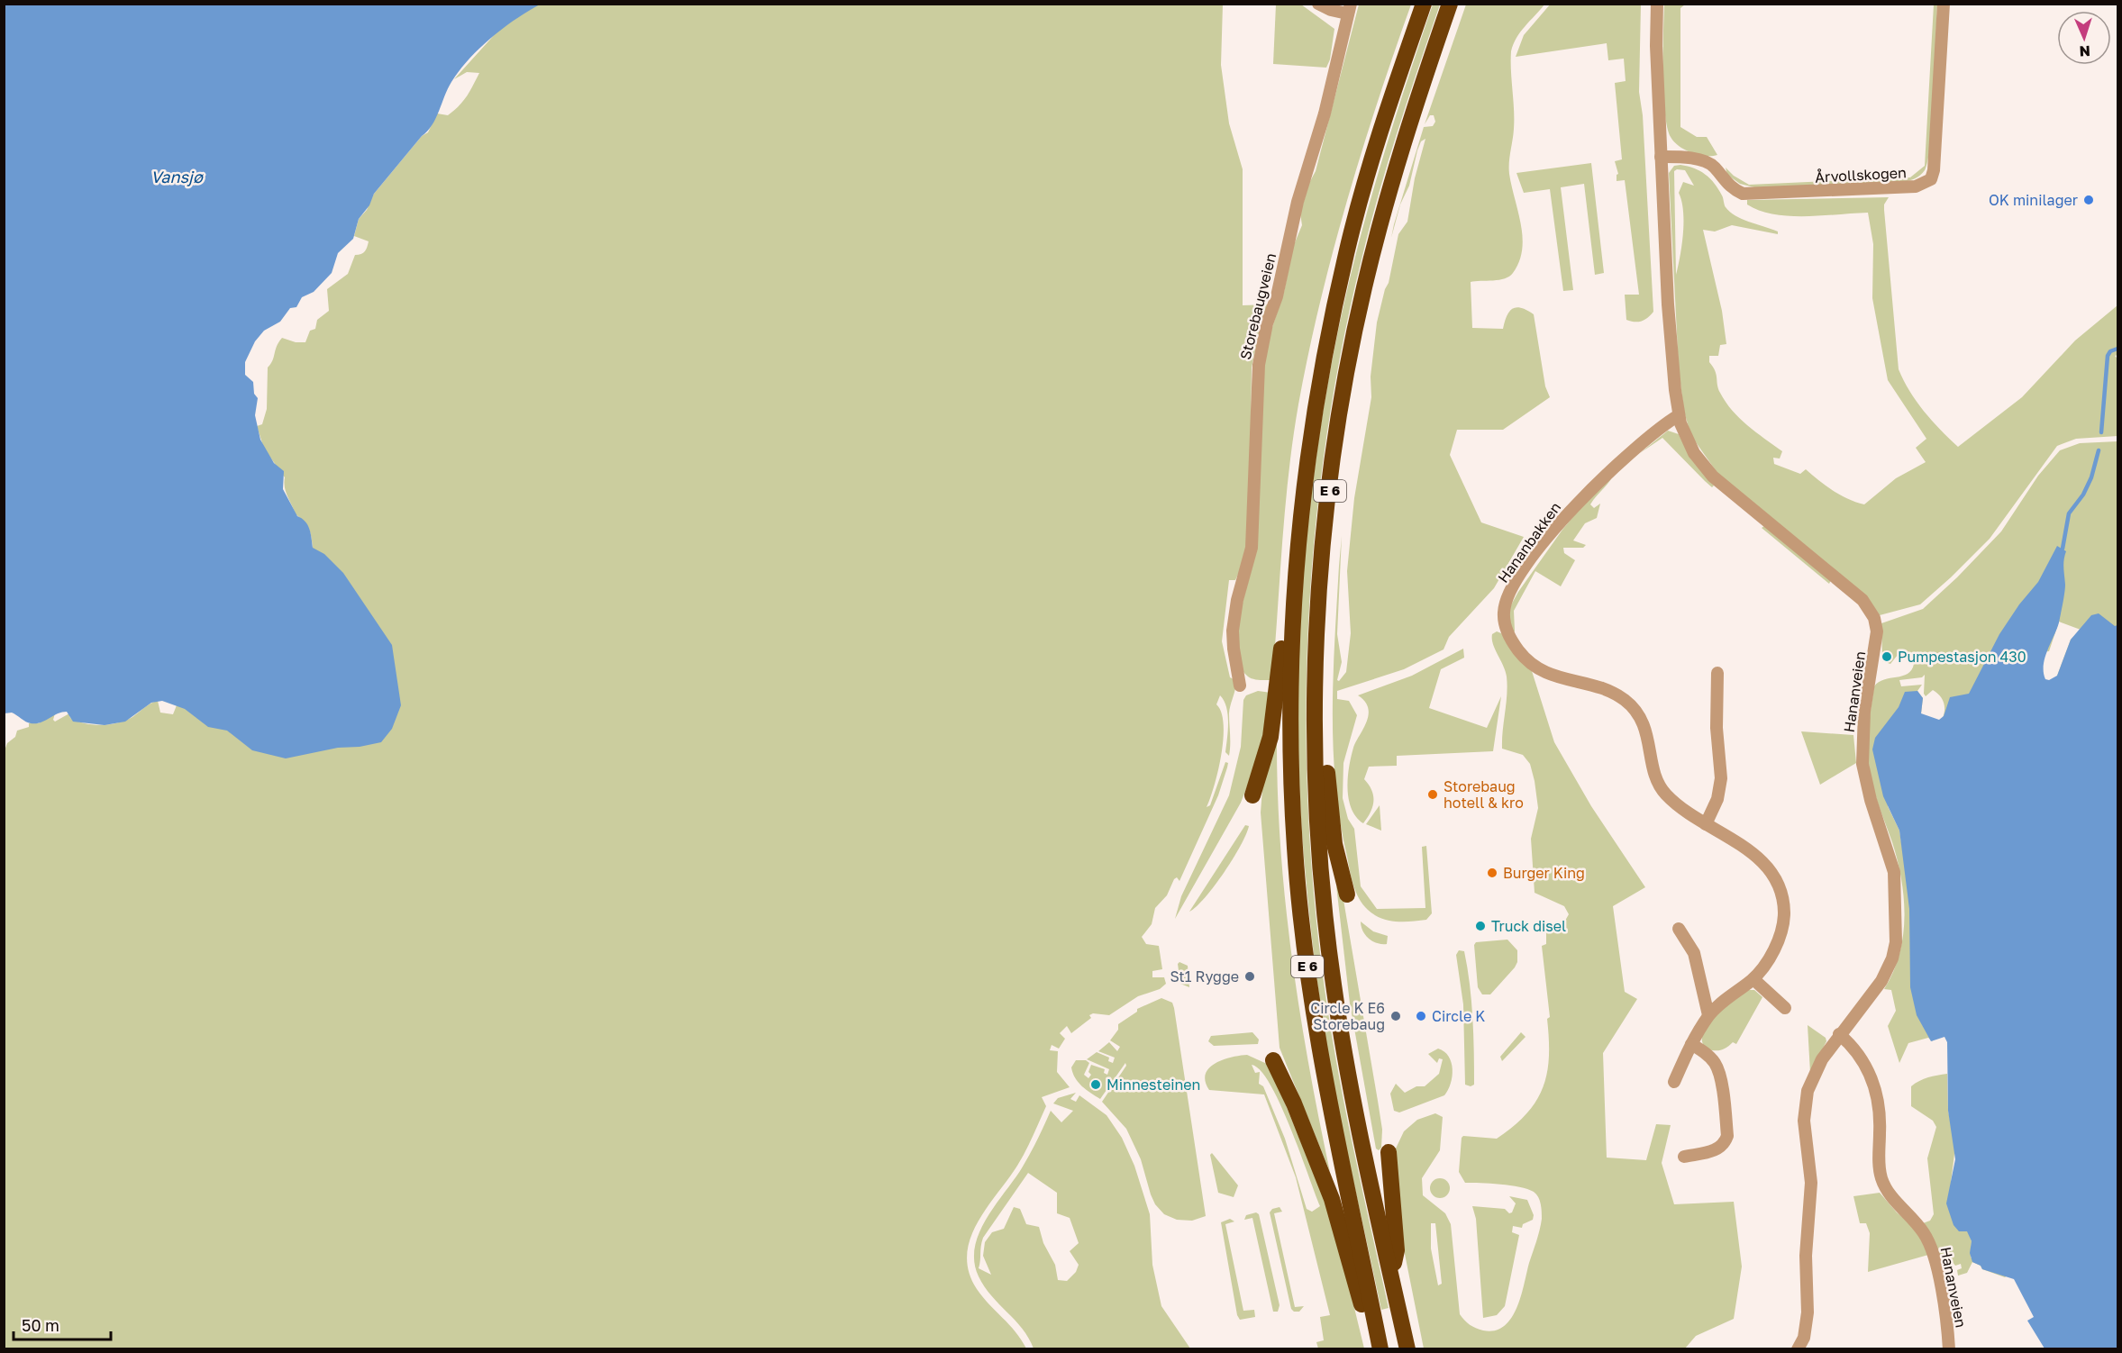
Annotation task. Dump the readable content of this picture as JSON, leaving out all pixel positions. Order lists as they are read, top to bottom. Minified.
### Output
{"streets":{"highway":["E 6"],"street":["Årvollskogen","Storebaugveien","Hananbakken","Hananveien"]},"crossings":[["Hananbakken","Hananveien"]],"water":["Vansjø"],"places":["OK minilager","Pumpestasjon 430","Storebaug hotell & kro","Burger King","Truck disel","St1 Rygge","Circle K E6 Storebaug","Circle K","Minnesteinen"],"scale_bar":"50 m","north":"bottom"}
